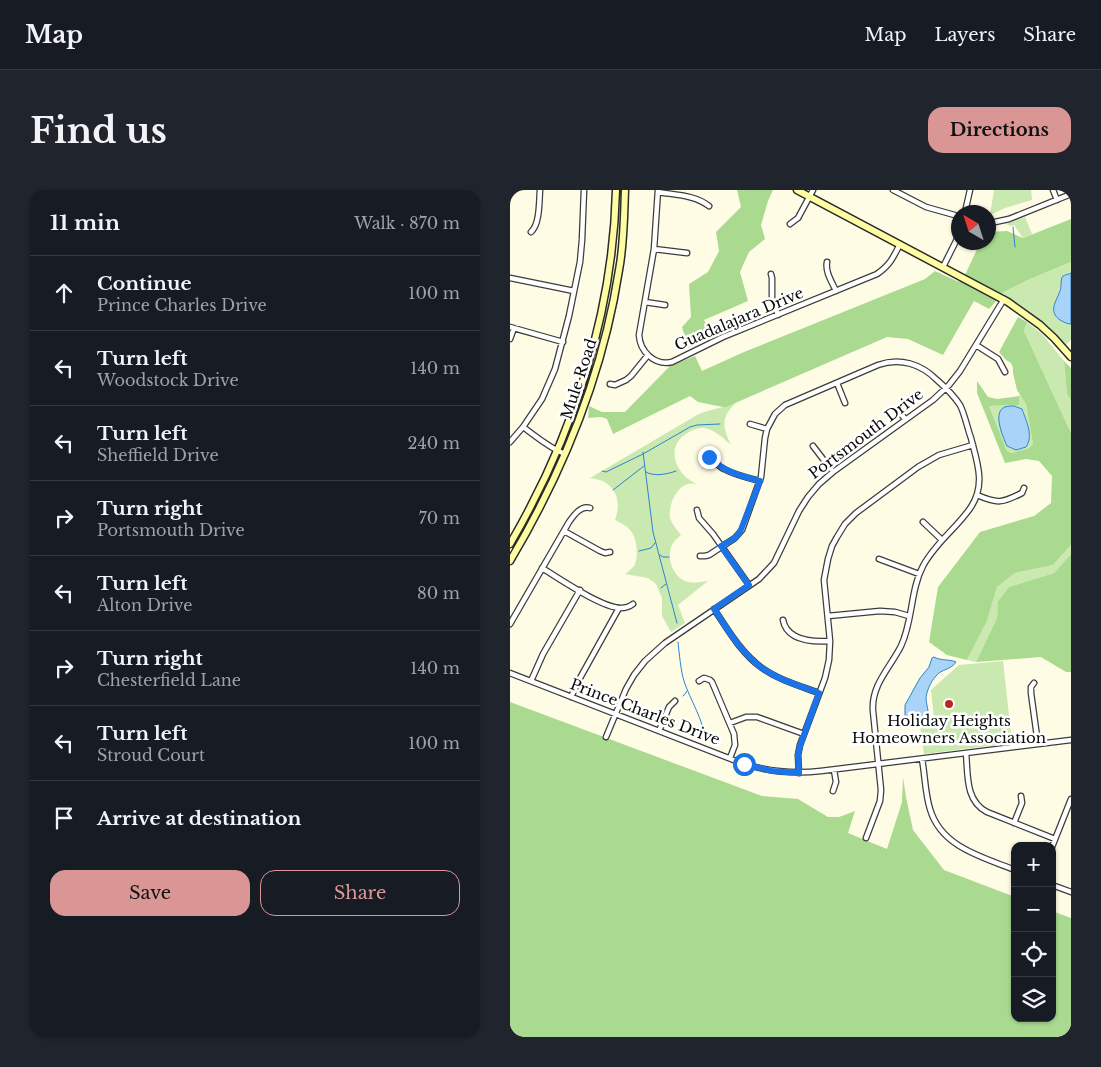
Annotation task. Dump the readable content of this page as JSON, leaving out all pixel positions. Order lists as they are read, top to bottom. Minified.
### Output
{"streets":{"main road":["Mule Road"],"street":["Guadalajara Drive","Portsmouth Drive","Prince Charles Drive"]},"crossings":[["Portsmouth Drive","Prince Charles Drive"]],"places":["Holiday Heights Homeowners Association"],"north":"top left","page":{"header":"Map","nav":["Map","Layers","Share"],"buttons":["Directions",["Save","Share"]],"title":"Find us","heading":["11 min","Walk · 870 m"],"list":[["Continue","Prince Charles Drive","100 m"],["Turn left","Woodstock Drive","140 m"],["Turn left","Sheffield Drive","240 m"],["Turn right","Portsmouth Drive","70 m"],["Turn left","Alton Drive","80 m"],["Turn right","Chesterfield Lane","140 m"],["Turn left","Stroud Court","100 m"],"Arrive at destination"],"map_buttons":["+","−"]}}
